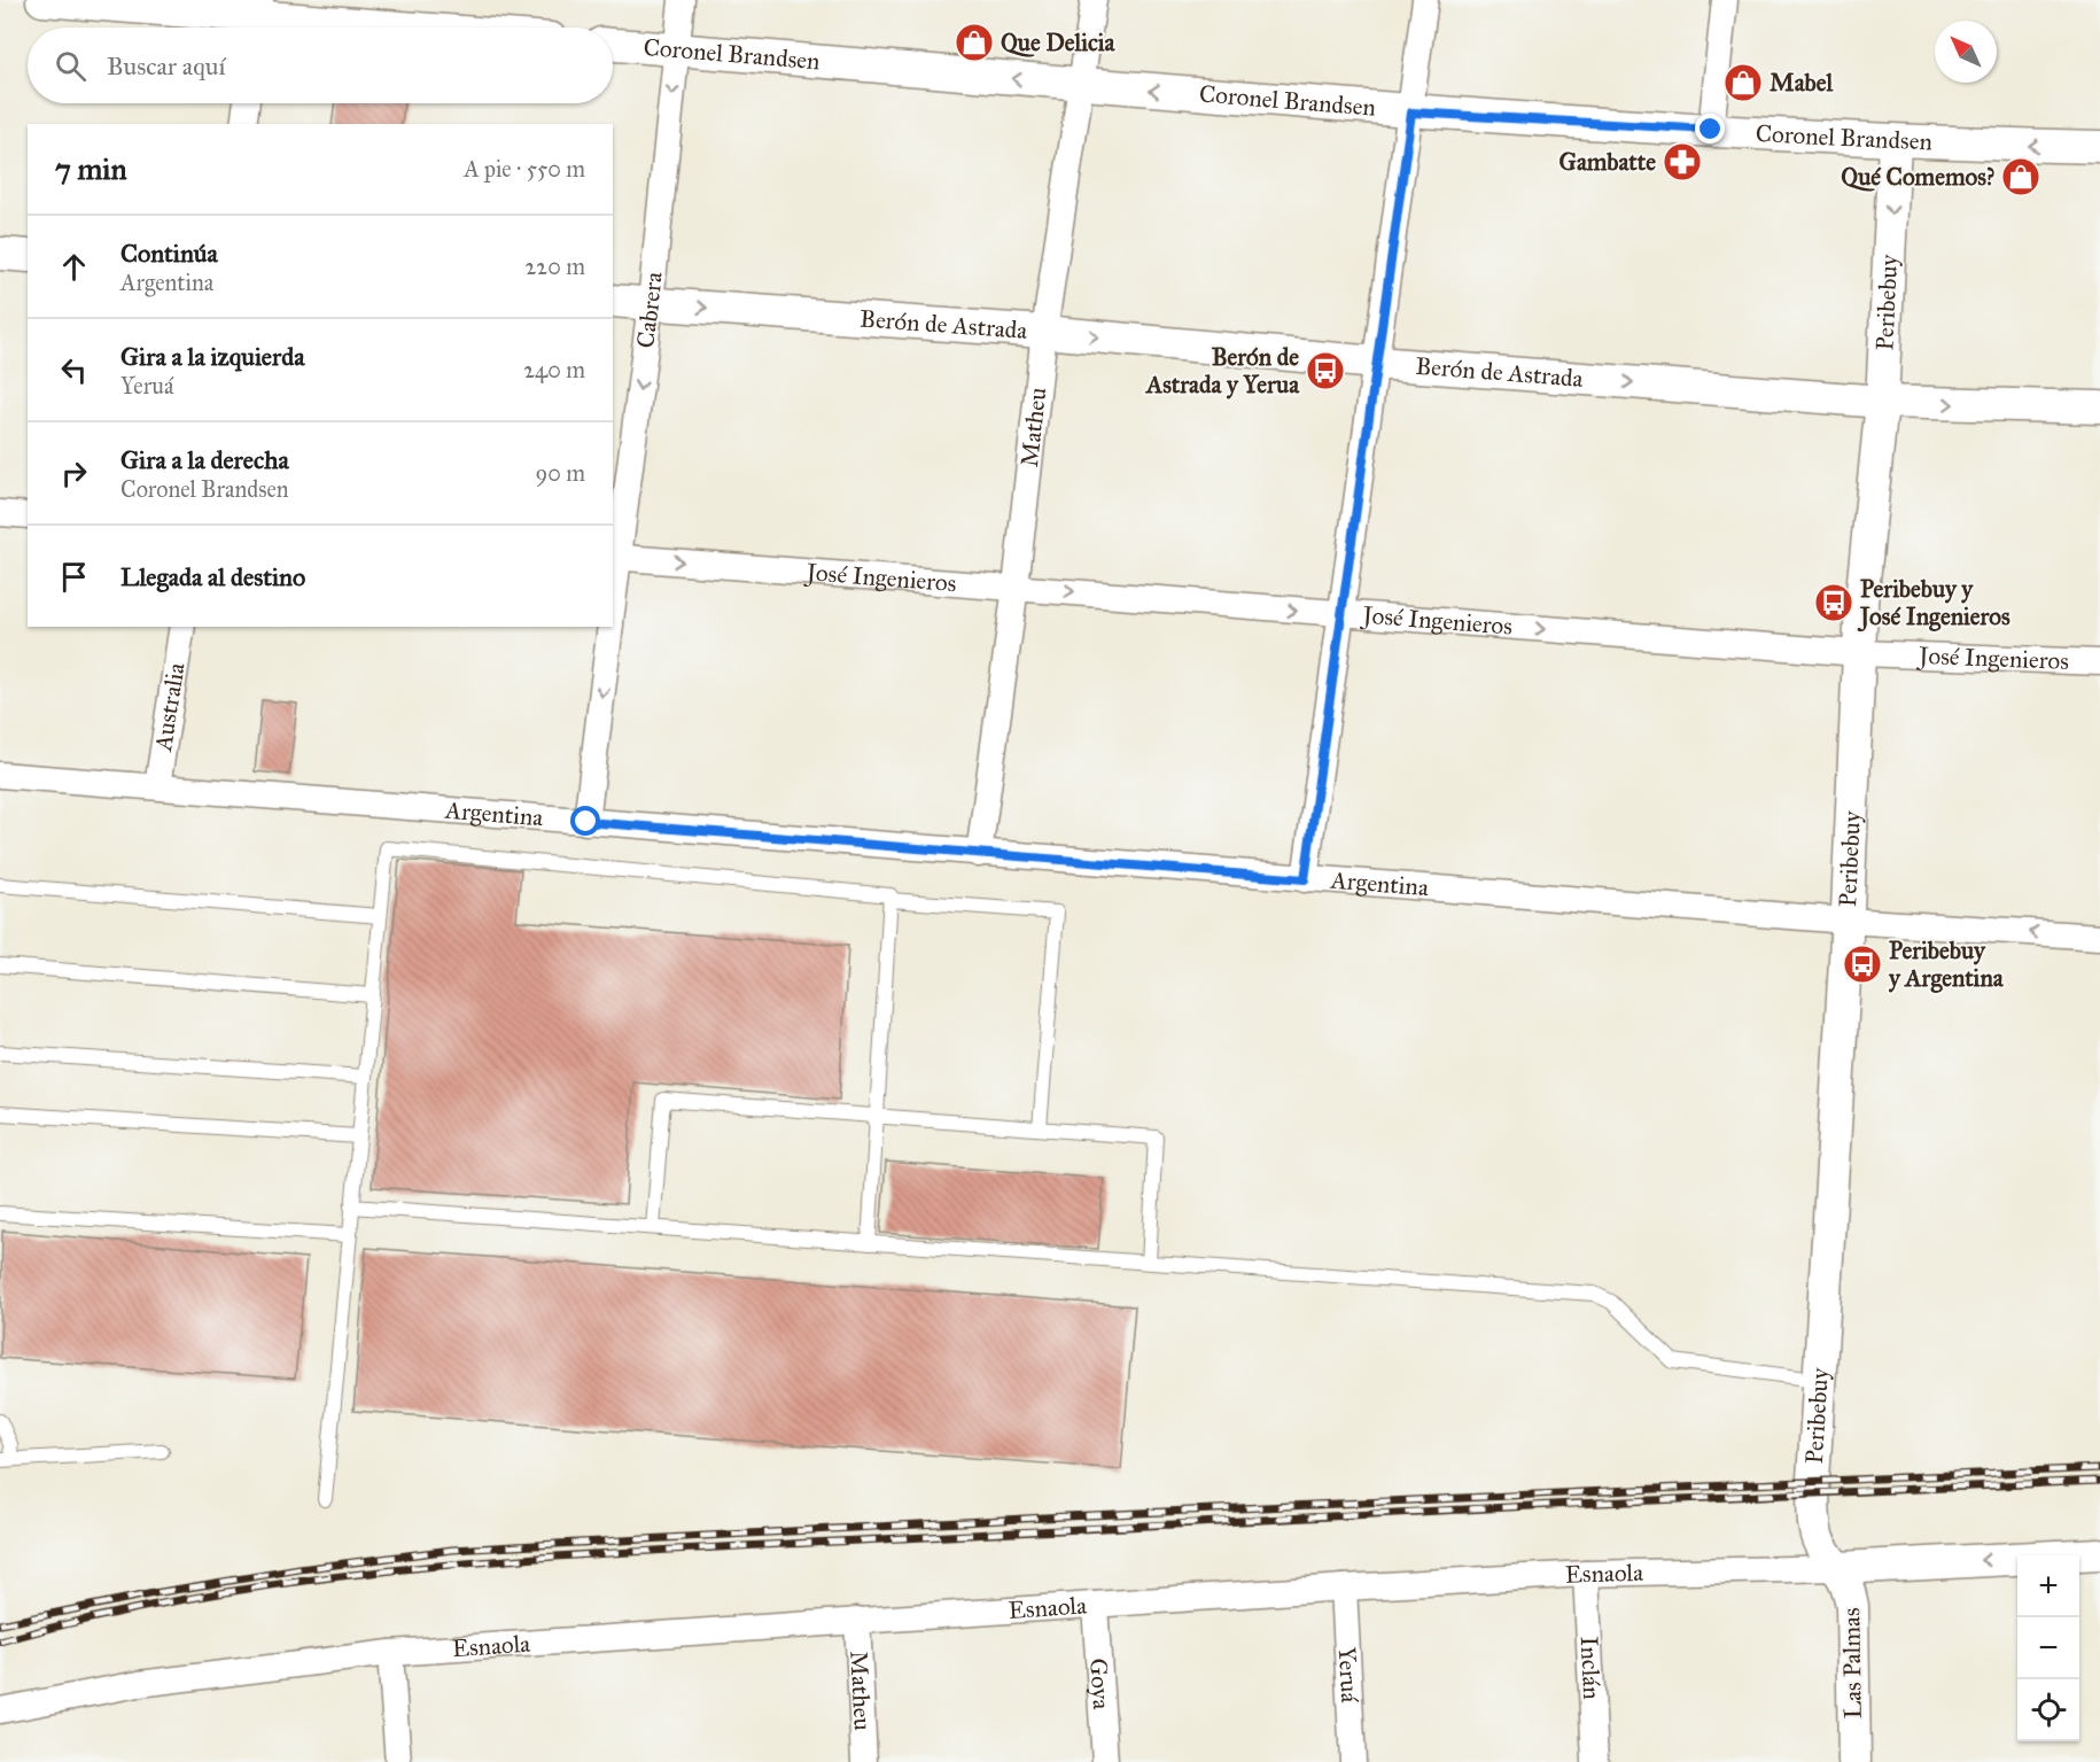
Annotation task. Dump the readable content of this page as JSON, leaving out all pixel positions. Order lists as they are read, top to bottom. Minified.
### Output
{"streets":{"street":["Coronel Brandsen","Peribebuy","Cabrera","Berón de Astrada","Matheu","José Ingenieros","Australia","Argentina","Esnaola","Las Palmas","Inclán","Yeruá","Goya"]},"crossings":[["Coronel Brandsen","Peribebuy"],["Coronel Brandsen","Cabrera"],["Coronel Brandsen","Matheu"],["Peribebuy","Berón de Astrada"],["Peribebuy","José Ingenieros"],["Peribebuy","Argentina"],["Peribebuy","Esnaola"],["Peribebuy","Las Palmas"],["Cabrera","Berón de Astrada"],["Cabrera","José Ingenieros"],["Cabrera","Argentina"],["Berón de Astrada","Matheu"],["Matheu","José Ingenieros"],["Matheu","Argentina"],["Matheu","Esnaola"],["Australia","Argentina"],["Esnaola","Las Palmas"],["Esnaola","Inclán"],["Esnaola","Yeruá"],["Esnaola","Goya"]],"one_way":["Coronel Brandsen","Cabrera","Berón de Astrada","José Ingenieros"],"places":{"shop":["Que Delicia","Mabel","Qué Comemos?"],"pharmacy":["Gambatte"],"bus stop":["Berón de Astrada y Yerua","Peribebuy y José Ingenieros","Peribebuy y Argentina"]},"north":"top left","page":{"search":"Buscar aquí","heading":["7 min","A pie · 550 m"],"list":[["Continúa","Argentina","220 m"],["Gira a la izquierda","Yeruá","240 m"],["Gira a la derecha","Coronel Brandsen","90 m"],"Llegada al destino"],"map_buttons":["+","−"]}}
